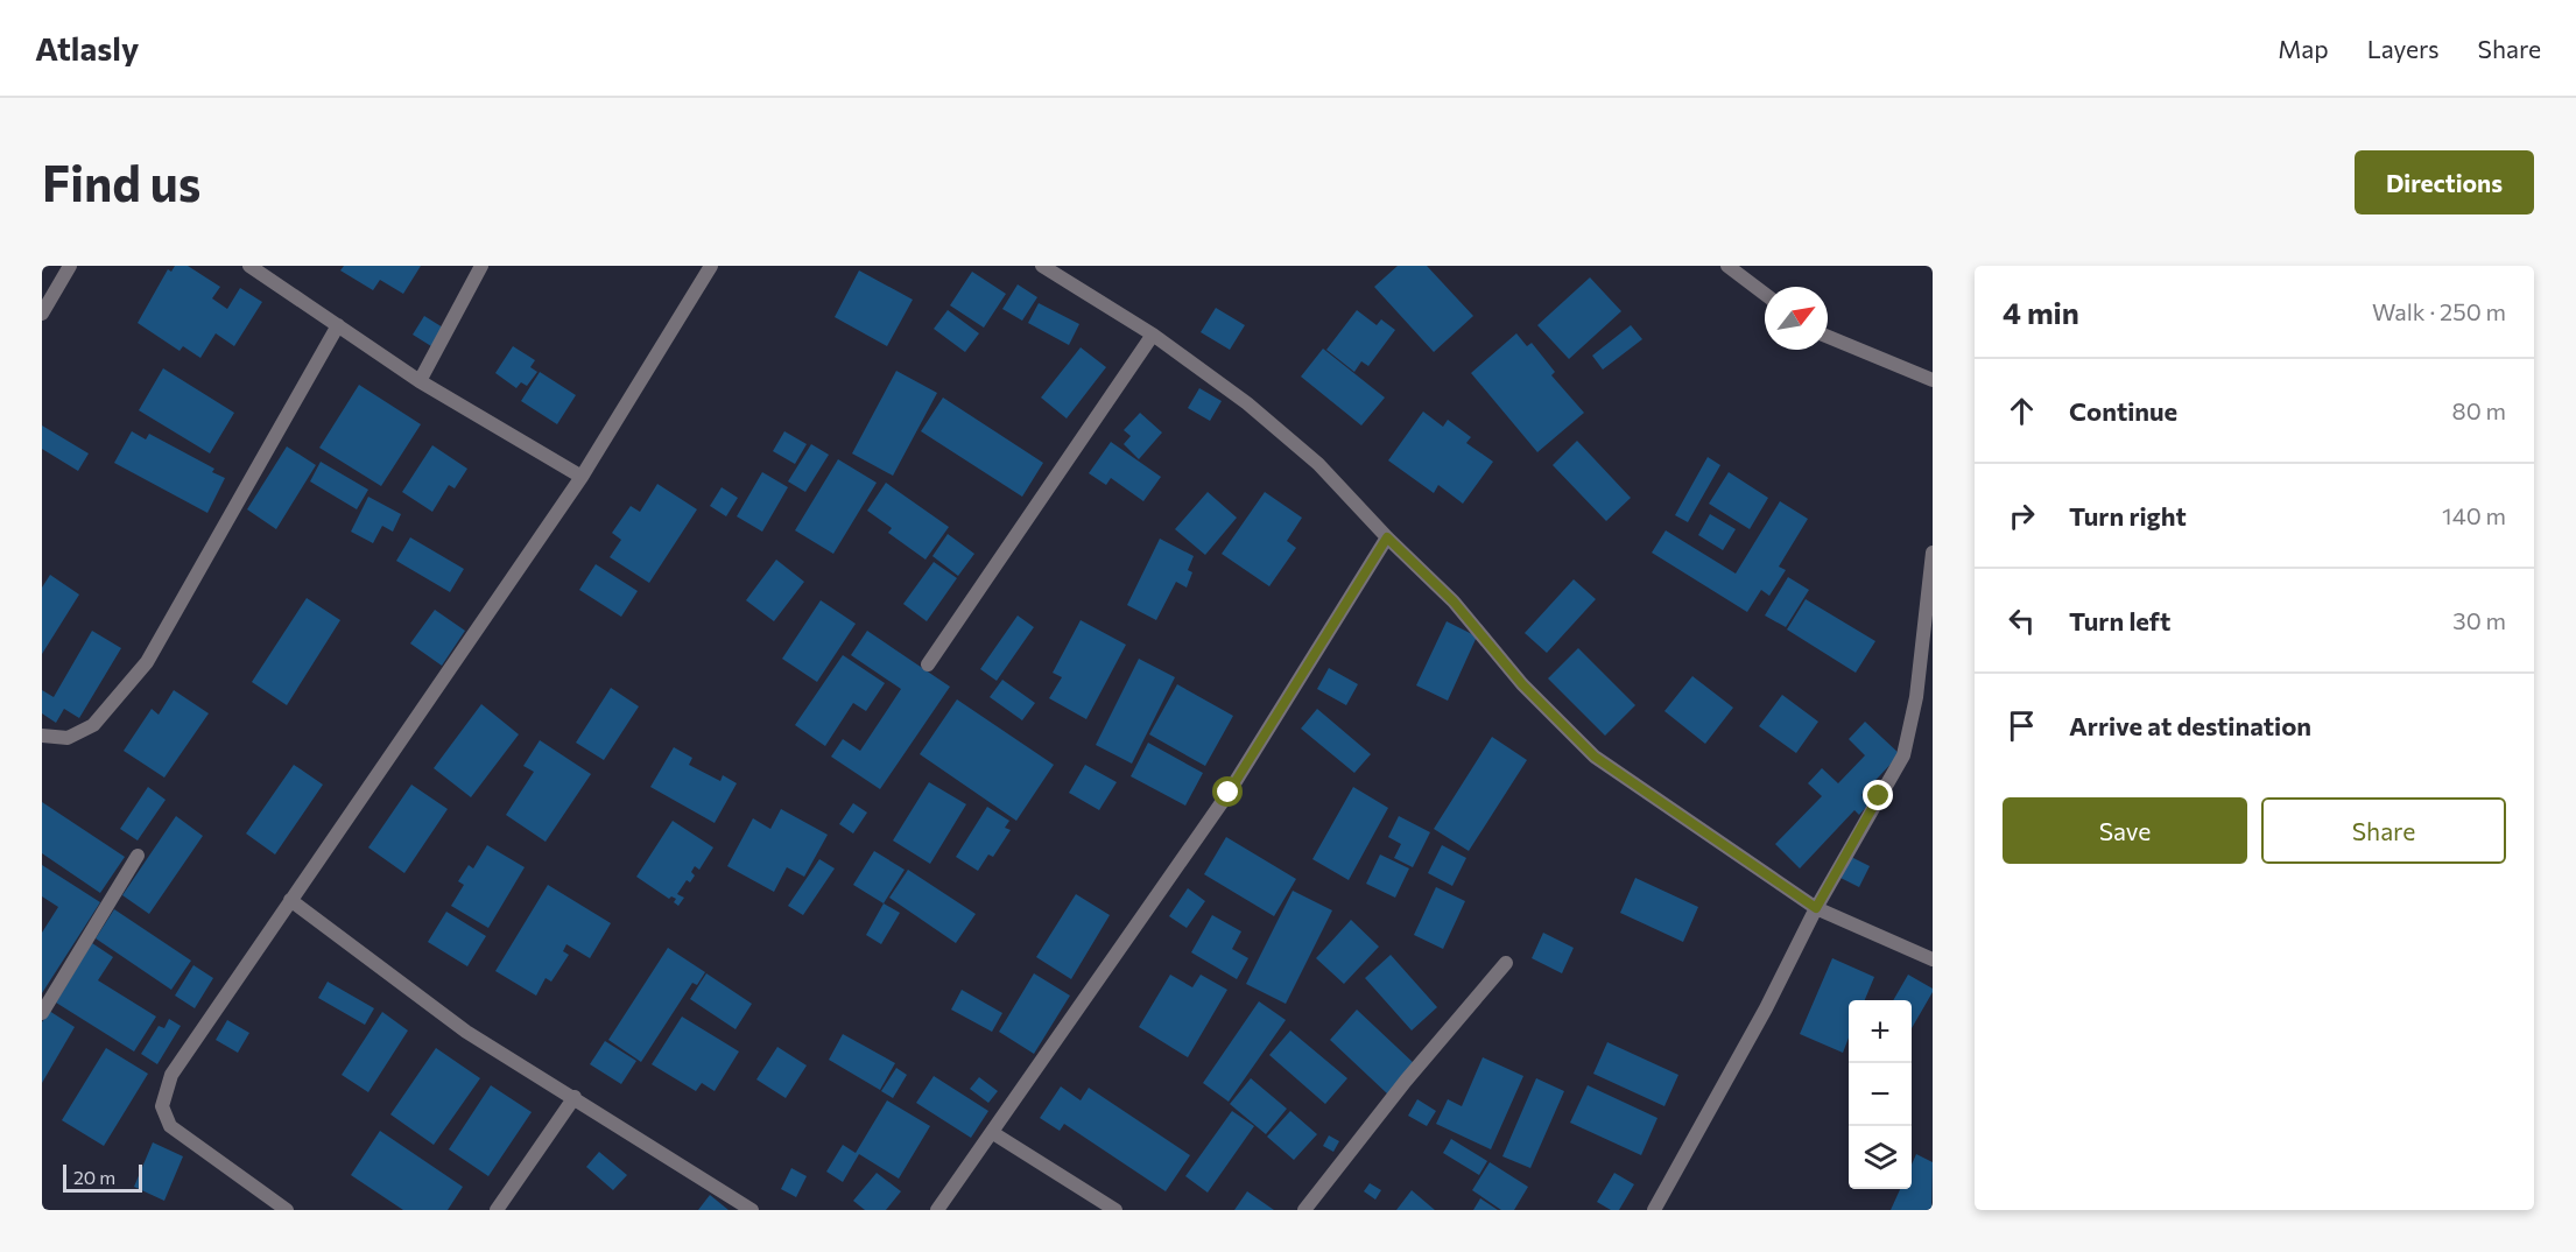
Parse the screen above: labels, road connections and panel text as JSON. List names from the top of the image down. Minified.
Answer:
{"scale_bar":"20 m","north":"top right","page":{"header":"Atlasly","nav":["Map","Layers","Share"],"buttons":["Directions",["Save","Share"]],"title":"Find us","heading":["4 min","Walk · 250 m"],"list":[["Continue","80 m"],["Turn right","140 m"],["Turn left","30 m"],"Arrive at destination"],"map_buttons":["+","−"],"scale":"20 m"}}
